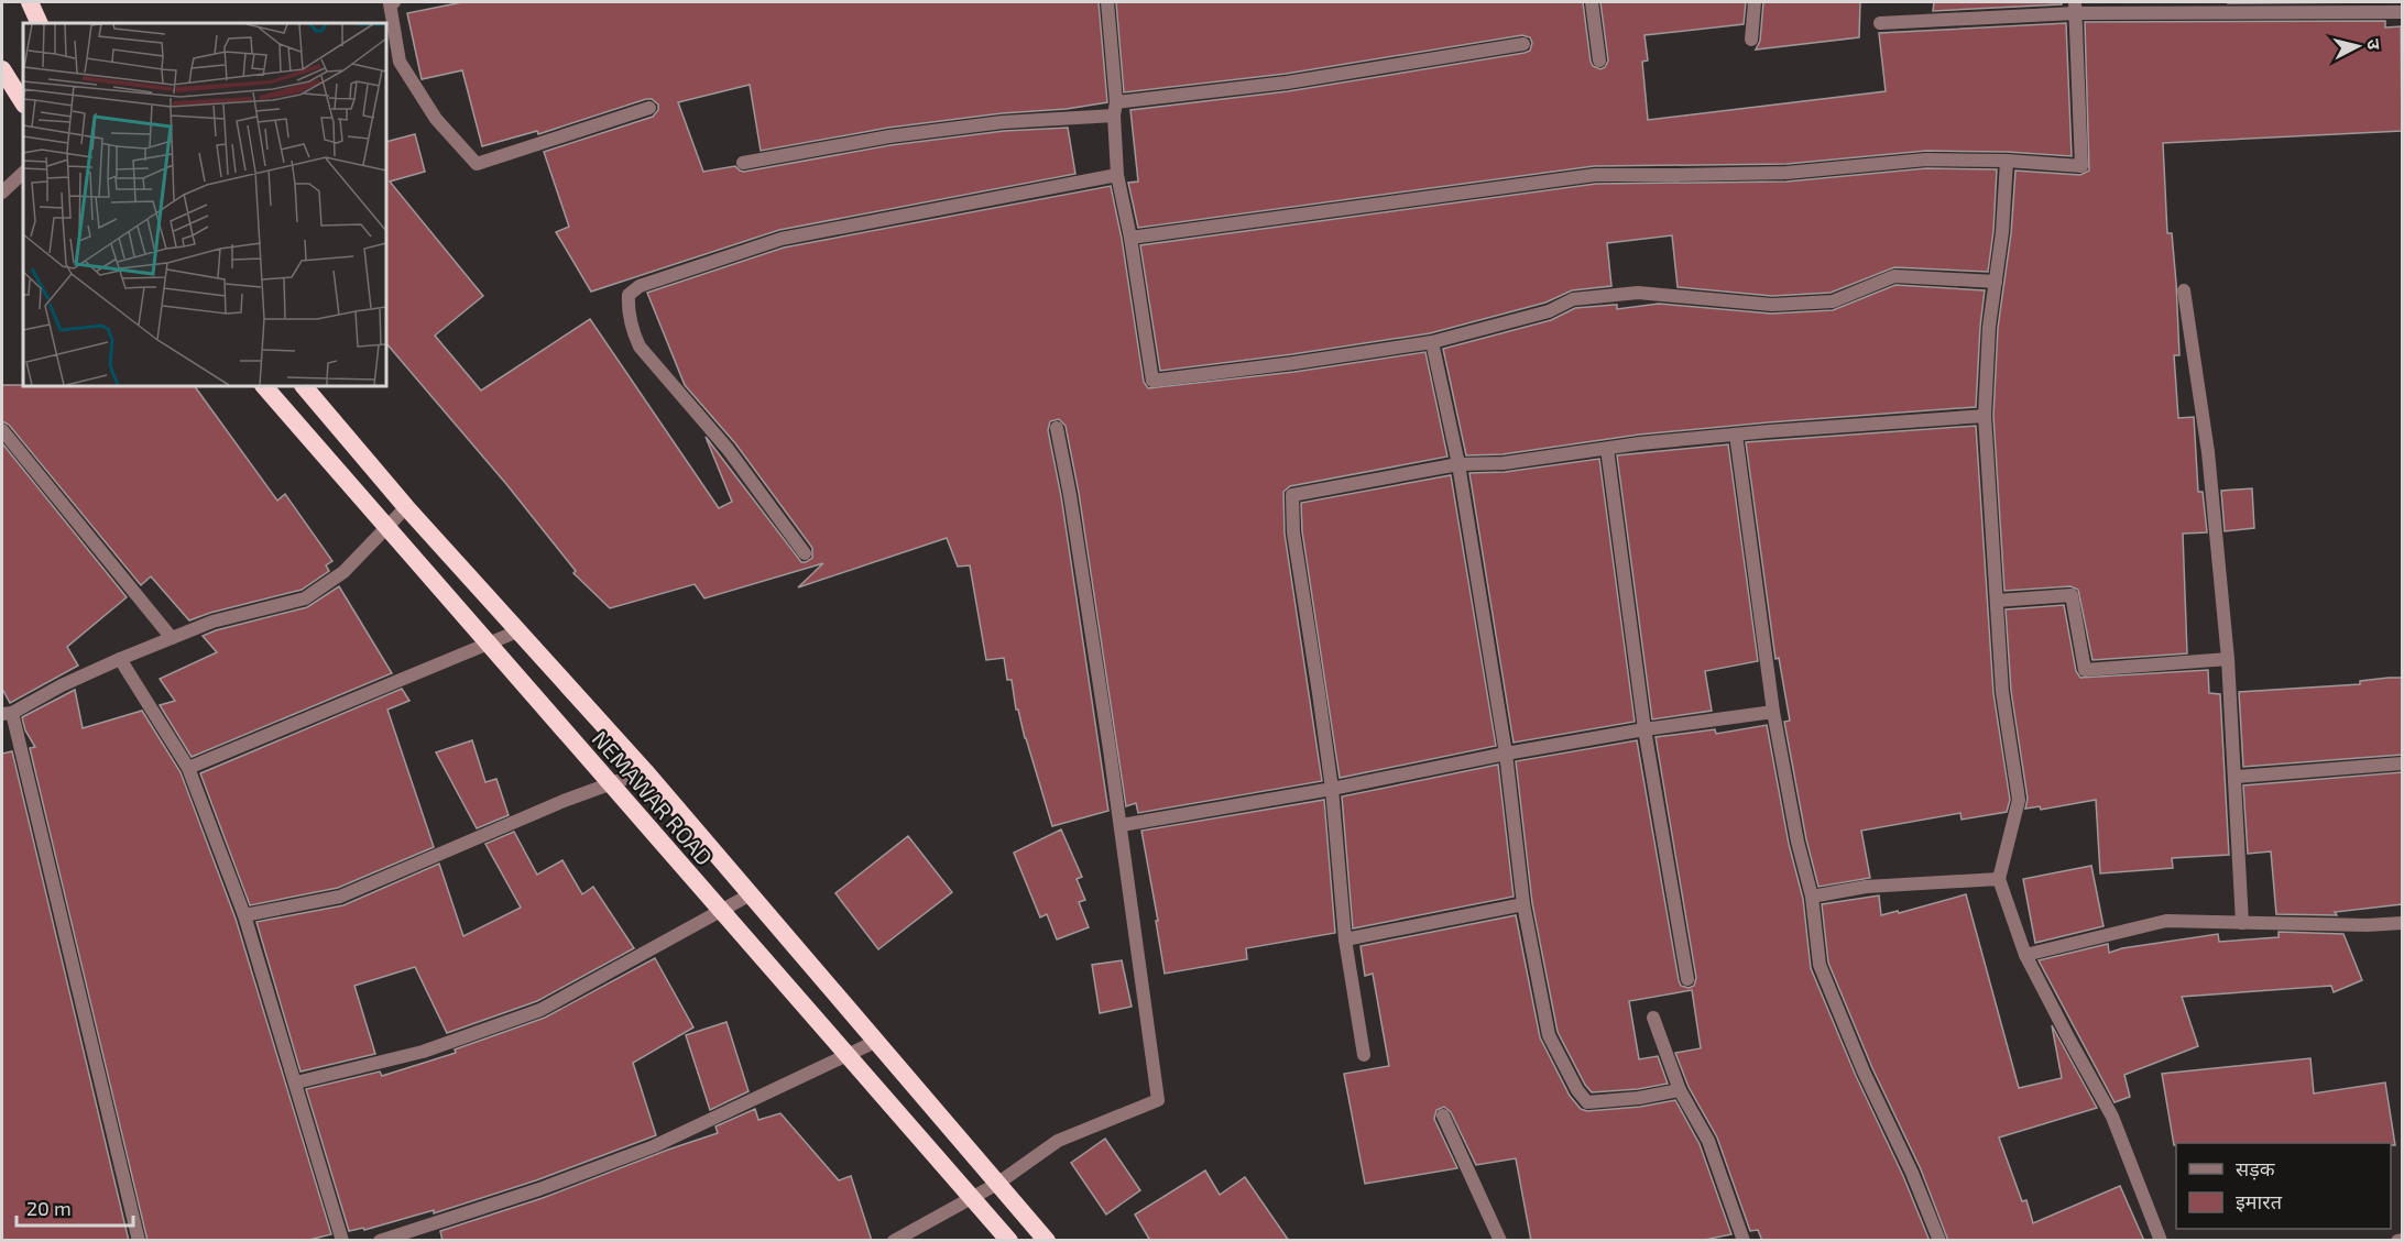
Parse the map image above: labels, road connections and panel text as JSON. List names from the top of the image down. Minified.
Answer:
{"streets":{"highway":["NEMAWAR ROAD"]},"legend":["सड़क","इमारत"],"scale_bar":"20 m","north":"right"}
